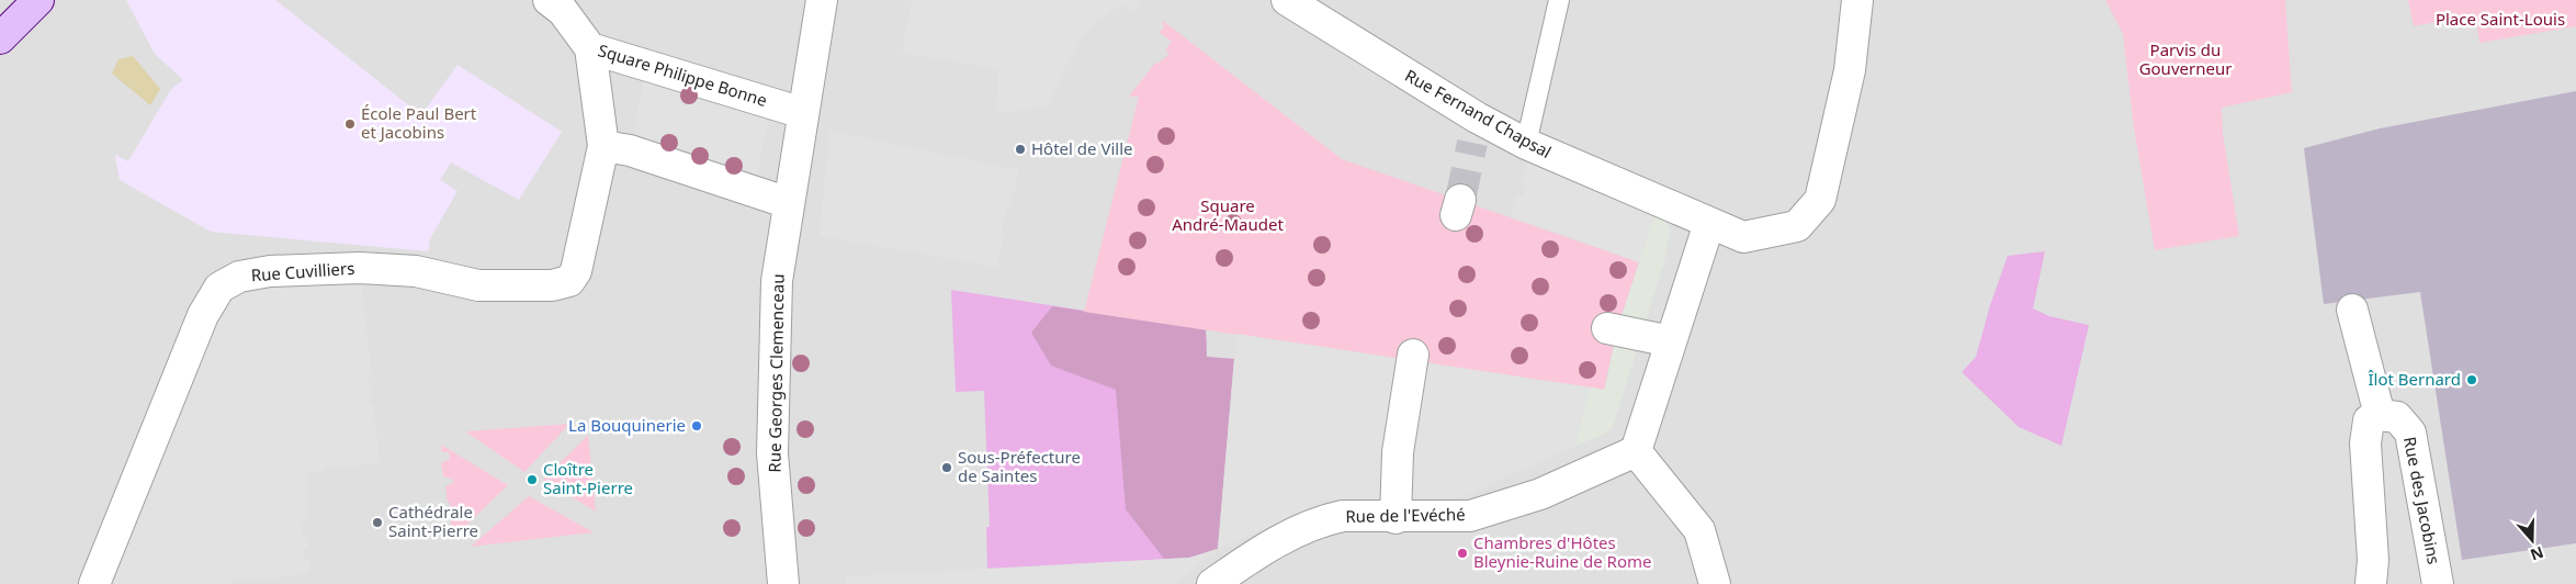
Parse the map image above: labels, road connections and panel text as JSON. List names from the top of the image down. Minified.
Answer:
{"streets":{"street":["Square Philippe Bonne","Rue Fernand Chapsal","Rue Cuvilliers","Rue Georges Clemenceau","Rue des Jacobins","Rue de l'Evéché"]},"crossings":[["Square Philippe Bonne","Rue Cuvilliers"],["Square Philippe Bonne","Rue Georges Clemenceau"]],"parks":["Place Saint-Louis","Parvis du Gouverneur","Square André-Maudet"],"places":["École Paul Bert et Jacobins","Hôtel de Ville","Îlot Bernard","La Bouquinerie","Sous-Préfecture de Saintes","Cloître Saint-Pierre","Cathédrale Saint-Pierre","Chambres d'Hôtes Bleynie-Ruine de Rome"],"north":"bottom"}
